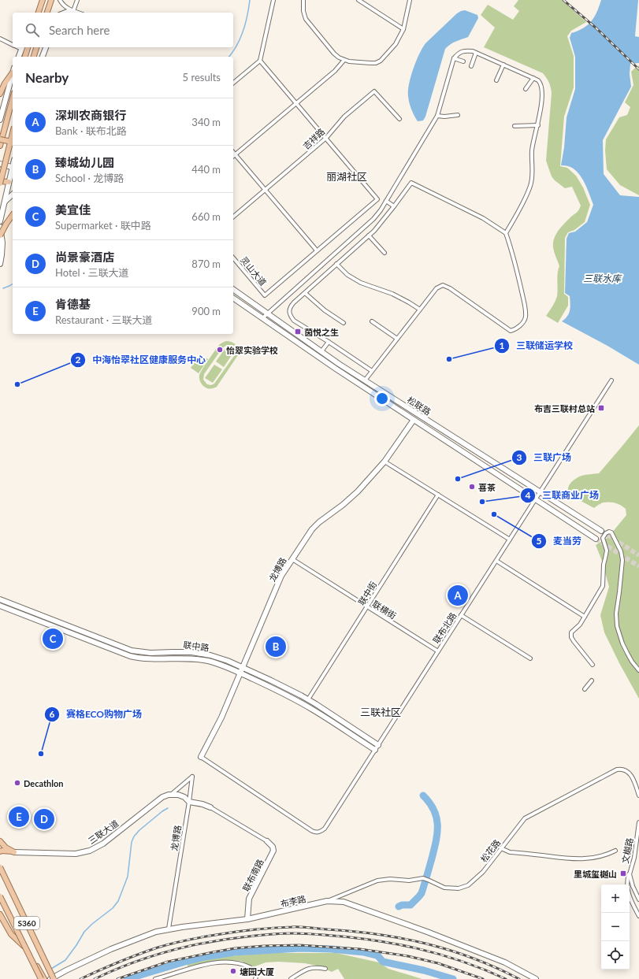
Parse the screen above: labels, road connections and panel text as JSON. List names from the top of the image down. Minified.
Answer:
{"streets":{"main road":["S360"],"street":["吉祥路","灵山大道","松联路","龙博路","联中街","联横街","联布北路","联中路","三联大道","松花路","文樾路","联布南路","布李路"]},"crossings":[["松联路","龙博路"],["松联路","联布北路"],["龙博路","联横街"],["龙博路","联布北路"],["龙博路","联中路"],["龙博路","三联大道"],["龙博路","布李路"],["联中街","联横街"],["联中街","联中路"],["联横街","联布北路"],["联布北路","联中路"],["松花路","布李路"],["联布南路","布李路"]],"districts":["丽湖社区","三联社区"],"water":["三联水库"],"places":{"transit":["茵悦之生","布吉三联村总站","里城玺樾山"],"other":["怡翠实验学校","三联储运学校","中海怡翠社区健康服务中心","三联广场","喜茶","三联商业广场","麦当劳","赛格ECO购物广场","Decathlon","塘园大厦"]},"page":{"search":"Search here","heading":["Nearby","5 results"],"list":[{"mark":"A","name":"深圳农商银行","note":"Bank · 联布北路","value":"340 m"},{"mark":"B","name":"臻城幼儿园","note":"School · 龙博路","value":"440 m"},{"mark":"C","name":"美宜佳","note":"Supermarket · 联中路","value":"660 m"},{"mark":"D","name":"尚景豪酒店","note":"Hotel · 三联大道","value":"870 m"},{"mark":"E","name":"肯德基","note":"Restaurant · 三联大道","value":"900 m"}],"pins":["A","C","B","E","D"],"map_buttons":["+","−"]}}
